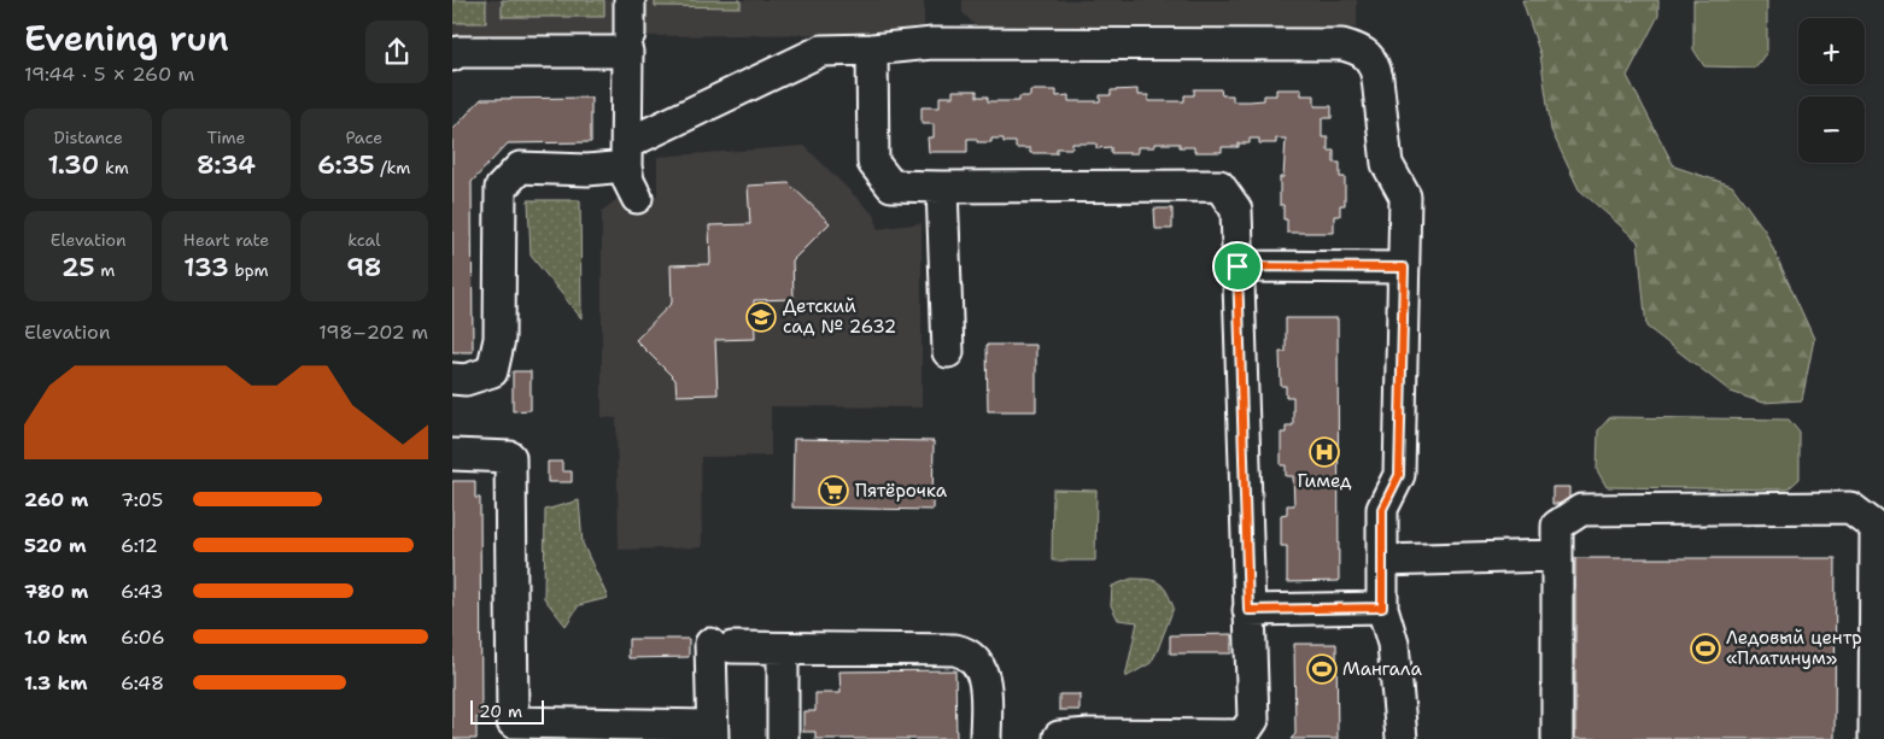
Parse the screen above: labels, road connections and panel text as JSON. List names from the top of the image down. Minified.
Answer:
{"places":{"school or university":["Детский сад № 2632"],"hospital":["Гимед"],"supermarket":["Пятёрочка"],"sports":["Ледовый центр «Платинум»","Мангала"]},"scale_bar":"20 m","page":{"heading":["Evening run","19:44 · 5 × 260 m"],"map_buttons":["+","−"],"stats":[["Distance","1.30 km"],["Time","8:34"],["Pace","6:35 /km"],["Elevation","25 m"],["Heart rate","133 bpm"],["kcal","98"]],"chart":["Elevation","198–202 m"],"list":[{"name":"260 m","note":"7:05"},{"name":"520 m","note":"6:12"},{"name":"780 m","note":"6:43"},{"name":"1.0 km","note":"6:06"},{"name":"1.3 km","note":"6:48"}],"scale":"20 m"}}
